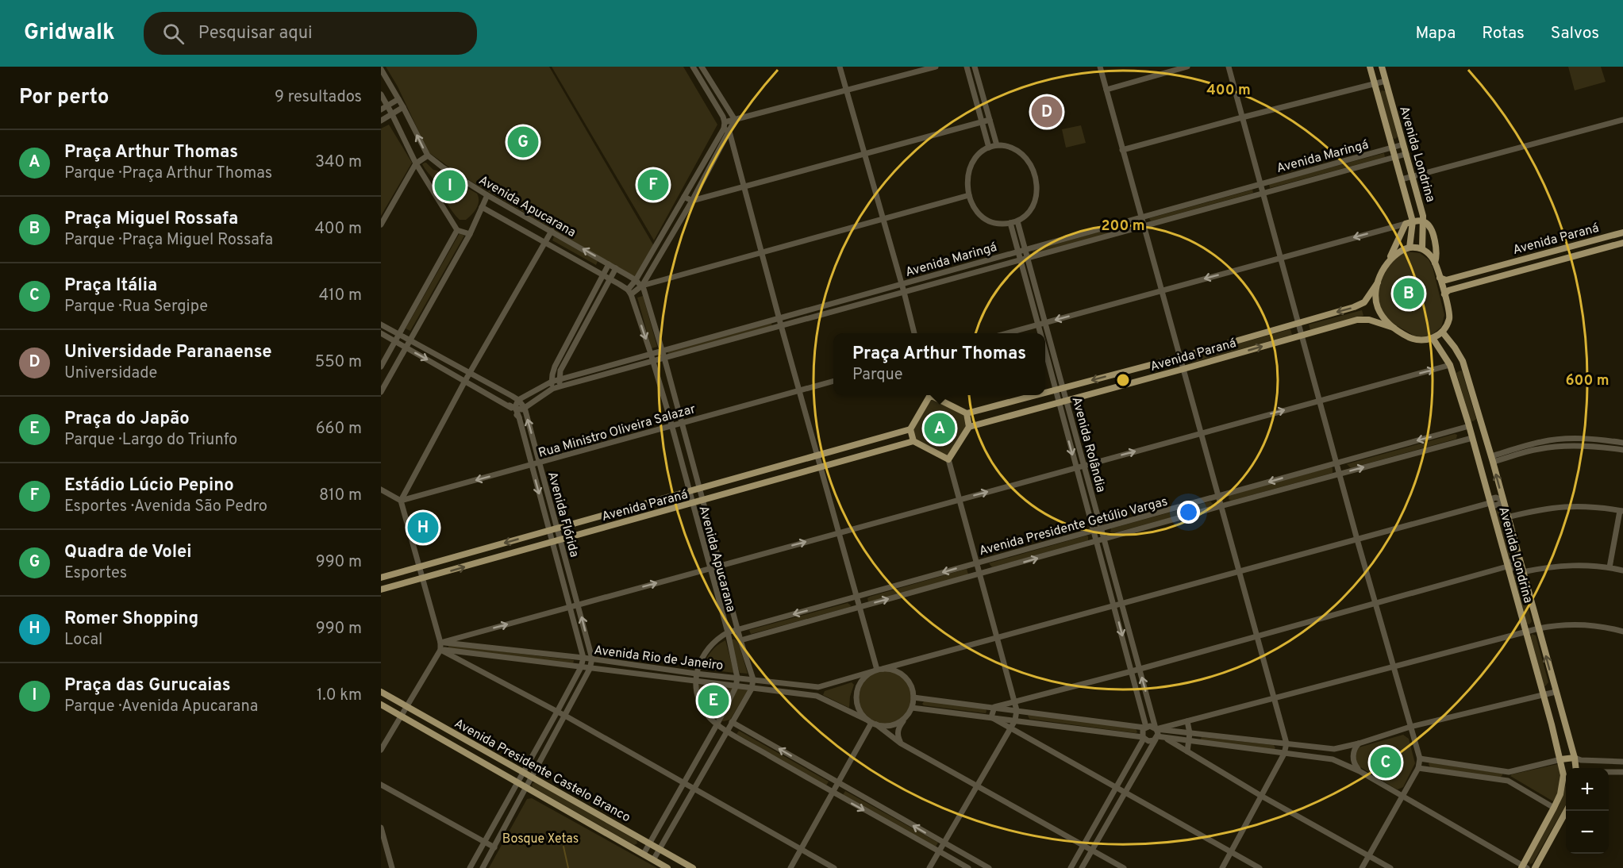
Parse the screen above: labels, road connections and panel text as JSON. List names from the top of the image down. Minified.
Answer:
{"streets":{"main road":["Avenida Londrina","Avenida Paraná","Avenida Presidente Castelo Branco"],"street":["Avenida Maringá","Avenida Apucarana","Rua Ministro Oliveira Salazar","Avenida Rolândia","Avenida Flórida","Avenida Presidente Getúlio Vargas","Avenida Rio de Janeiro"]},"crossings":[["Avenida Londrina","Avenida Maringá"],["Avenida Londrina","Avenida Paraná"],["Avenida Londrina","Avenida Presidente Getúlio Vargas"],["Avenida Londrina","Avenida Rio de Janeiro"],["Avenida Maringá","Avenida Apucarana"],["Avenida Maringá","Avenida Rolândia"],["Avenida Maringá","Avenida Flórida"],["Avenida Apucarana","Avenida Paraná"],["Avenida Apucarana","Rua Ministro Oliveira Salazar"],["Avenida Apucarana","Avenida Presidente Getúlio Vargas"],["Avenida Apucarana","Avenida Rio de Janeiro"],["Avenida Apucarana","Avenida Presidente Castelo Branco"],["Avenida Paraná","Avenida Rolândia"],["Avenida Paraná","Avenida Flórida"],["Rua Ministro Oliveira Salazar","Avenida Flórida"],["Avenida Rolândia","Avenida Presidente Getúlio Vargas"],["Avenida Rolândia","Avenida Rio de Janeiro"],["Avenida Flórida","Avenida Rio de Janeiro"],["Avenida Flórida","Avenida Presidente Castelo Branco"]],"parks":["Bosque Xetas"],"page":{"header":"Gridwalk","search":"Pesquisar aqui","nav":["Mapa","Rotas","Salvos"],"heading":["Por perto","9 resultados"],"pins":["D","G","F","I","B","A","H","E","C"],"list":[{"mark":"A","name":"Praça Arthur Thomas","note":"Parque · Praça Arthur Thomas","value":"340 m"},{"mark":"B","name":"Praça Miguel Rossafa","note":"Parque · Praça Miguel Rossafa","value":"400 m"},{"mark":"C","name":"Praça Itália","note":"Parque · Rua Sergipe","value":"410 m"},{"mark":"D","name":"Universidade Paranaense","note":"Universidade","value":"550 m"},{"mark":"E","name":"Praça do Japão","note":"Parque · Largo do Triunfo","value":"660 m"},{"mark":"F","name":"Estádio Lúcio Pepino","note":"Esportes · Avenida São Pedro","value":"810 m"},{"mark":"G","name":"Quadra de Volei","note":"Esportes","value":"990 m"},{"mark":"H","name":"Romer Shopping","note":"Local","value":"990 m"},{"mark":"I","name":"Praça das Gurucaias","note":"Parque · Avenida Apucarana","value":"1.0 km"}],"popup":["Praça Arthur Thomas","Parque"],"map_buttons":["+","−"]},"rings":["400 m","200 m","600 m"]}
